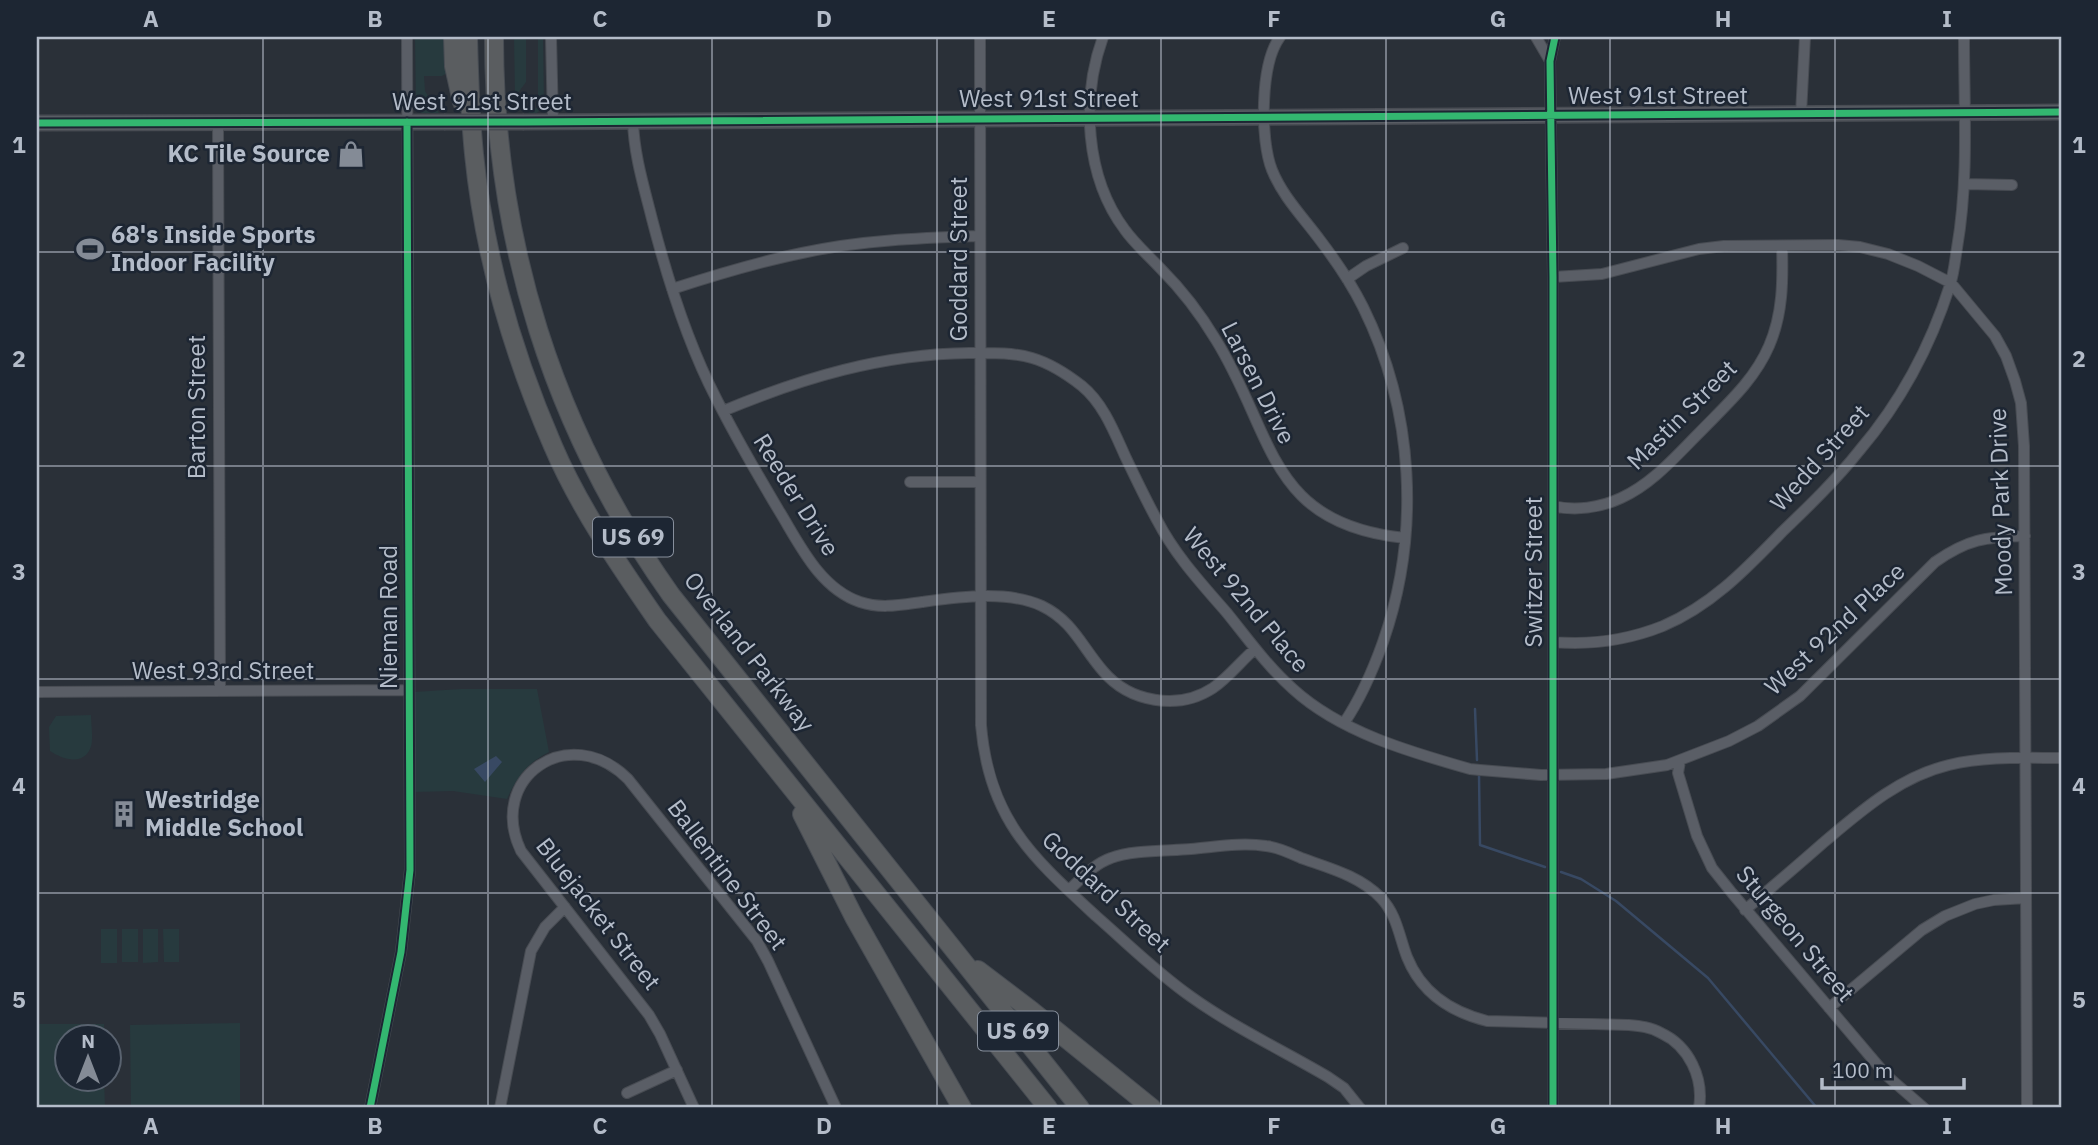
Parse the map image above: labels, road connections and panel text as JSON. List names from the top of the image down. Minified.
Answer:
{"streets":{"highway":["US 69","Overland Parkway"],"street":["West 91st Street","Goddard Street","Larsen Drive","Barton Street","Mastin Street","Wedd Street","Reeder Drive","Moody Park Drive","Switzer Street","West 92nd Place","Nieman Road","West 93rd Street","Ballentine Street","Bluejacket Street","Sturgeon Street"]},"crossings":[["West 91st Street","Goddard Street"],["West 91st Street","Larsen Drive"],["West 91st Street","Barton Street"],["West 91st Street","Wedd Street"],["West 91st Street","Reeder Drive"],["West 91st Street","Switzer Street"],["West 91st Street","Nieman Road"],["Goddard Street","Reeder Drive"],["Goddard Street","West 92nd Place"],["Barton Street","West 93rd Street"],["Mastin Street","Moody Park Drive"],["Mastin Street","Switzer Street"],["Wedd Street","Moody Park Drive"],["Wedd Street","Switzer Street"],["Reeder Drive","West 92nd Place"],["Moody Park Drive","Switzer Street"],["Moody Park Drive","West 92nd Place"],["Switzer Street","West 92nd Place"],["West 92nd Place","Sturgeon Street"],["Nieman Road","West 93rd Street"],["Ballentine Street","Bluejacket Street"]],"places":{"shop":["KC Tile Source"],"sports":["68's Inside Sports Indoor Facility"],"building":["Westridge Middle School"]},"scale_bar":"100 m","north":"top","grid":{"columns":["A","B","C","D","E","F","G","H","I"],"rows":["1","2","3","4","5"]}}
